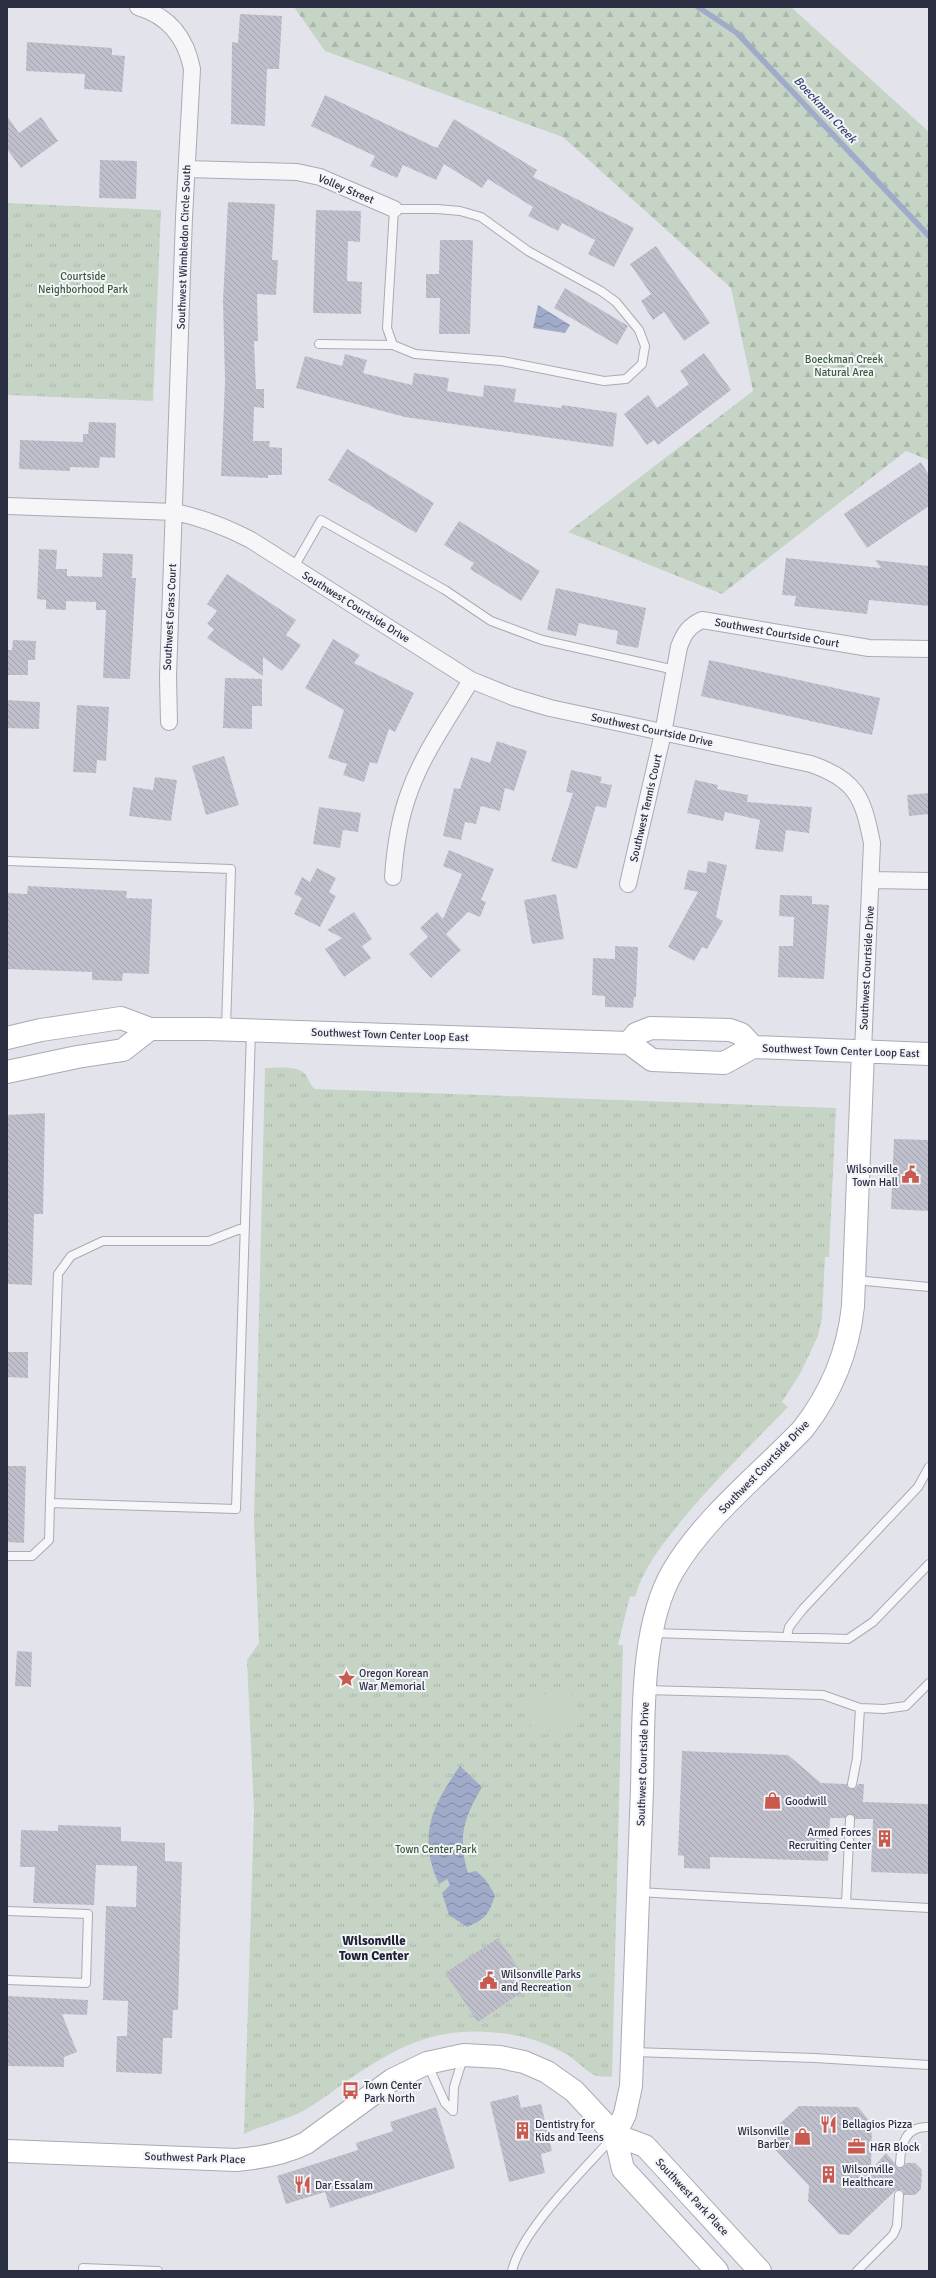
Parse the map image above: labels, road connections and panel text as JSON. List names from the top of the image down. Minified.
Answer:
{"streets":{"street":["Volley Street","Southwest Wimbledon Circle South","Southwest Courtside Drive","Southwest Grass Court","Southwest Courtside Court","Southwest Tennis Court","Southwest Town Center Loop East","Southwest Park Place"]},"crossings":[["Volley Street","Southwest Wimbledon Circle South"],["Southwest Wimbledon Circle South","Southwest Courtside Drive"],["Southwest Wimbledon Circle South","Southwest Grass Court"],["Southwest Courtside Drive","Southwest Grass Court"],["Southwest Courtside Drive","Southwest Courtside Court"],["Southwest Courtside Drive","Southwest Tennis Court"],["Southwest Courtside Drive","Southwest Town Center Loop East"],["Southwest Courtside Drive","Southwest Park Place"],["Southwest Courtside Court","Southwest Tennis Court"]],"districts":["Wilsonville Town Center"],"water":["Boeckman Creek"],"parks":["Courtside Neighborhood Park","Boeckman Creek Natural Area","Town Center Park"],"places":{"public building":["Wilsonville Town Hall","Wilsonville Parks and Recreation"],"place":["Oregon Korean War Memorial"],"shop":["Goodwill","Wilsonville Barber"],"building":["Armed Forces Recruiting Center","Dentistry for Kids and Teens","Wilsonville Healthcare"],"bus stop":["Town Center Park North"],"restaurant":["Bellagios Pizza","Dar Essalam"],"office":["H&R Block"]}}
